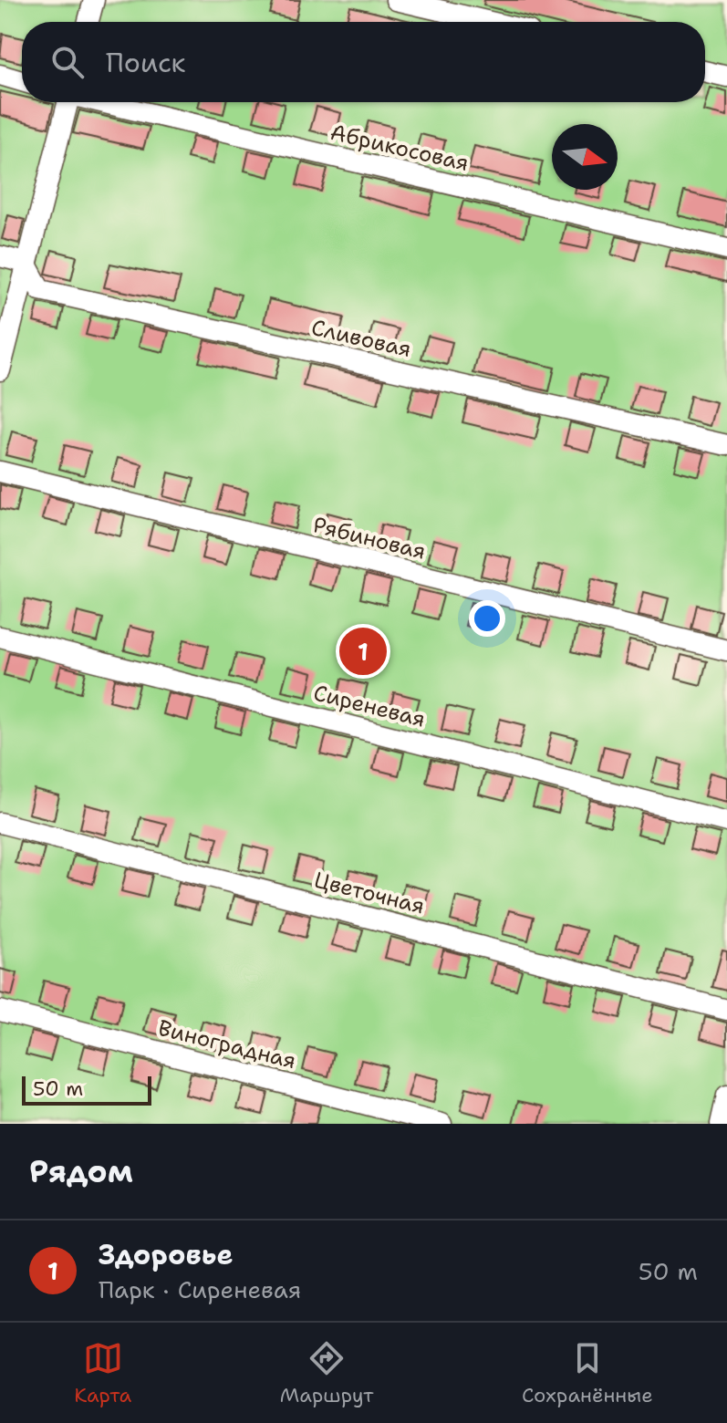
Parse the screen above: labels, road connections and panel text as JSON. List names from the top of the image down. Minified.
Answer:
{"streets":{"street":["Абрикосовая","Сливовая","Рябиновая","Сиреневая","Цветочная","Виноградная"]},"scale_bar":"50 m","north":"right","page":{"search":"Поиск","pins":"1","scale":"50 m","heading":"Рядом","list":[{"mark":"1","name":"Здоровье","note":"Парк · Сиреневая","value":"50 m"}],"nav":["Карта","Маршрут","Сохранённые"]}}
